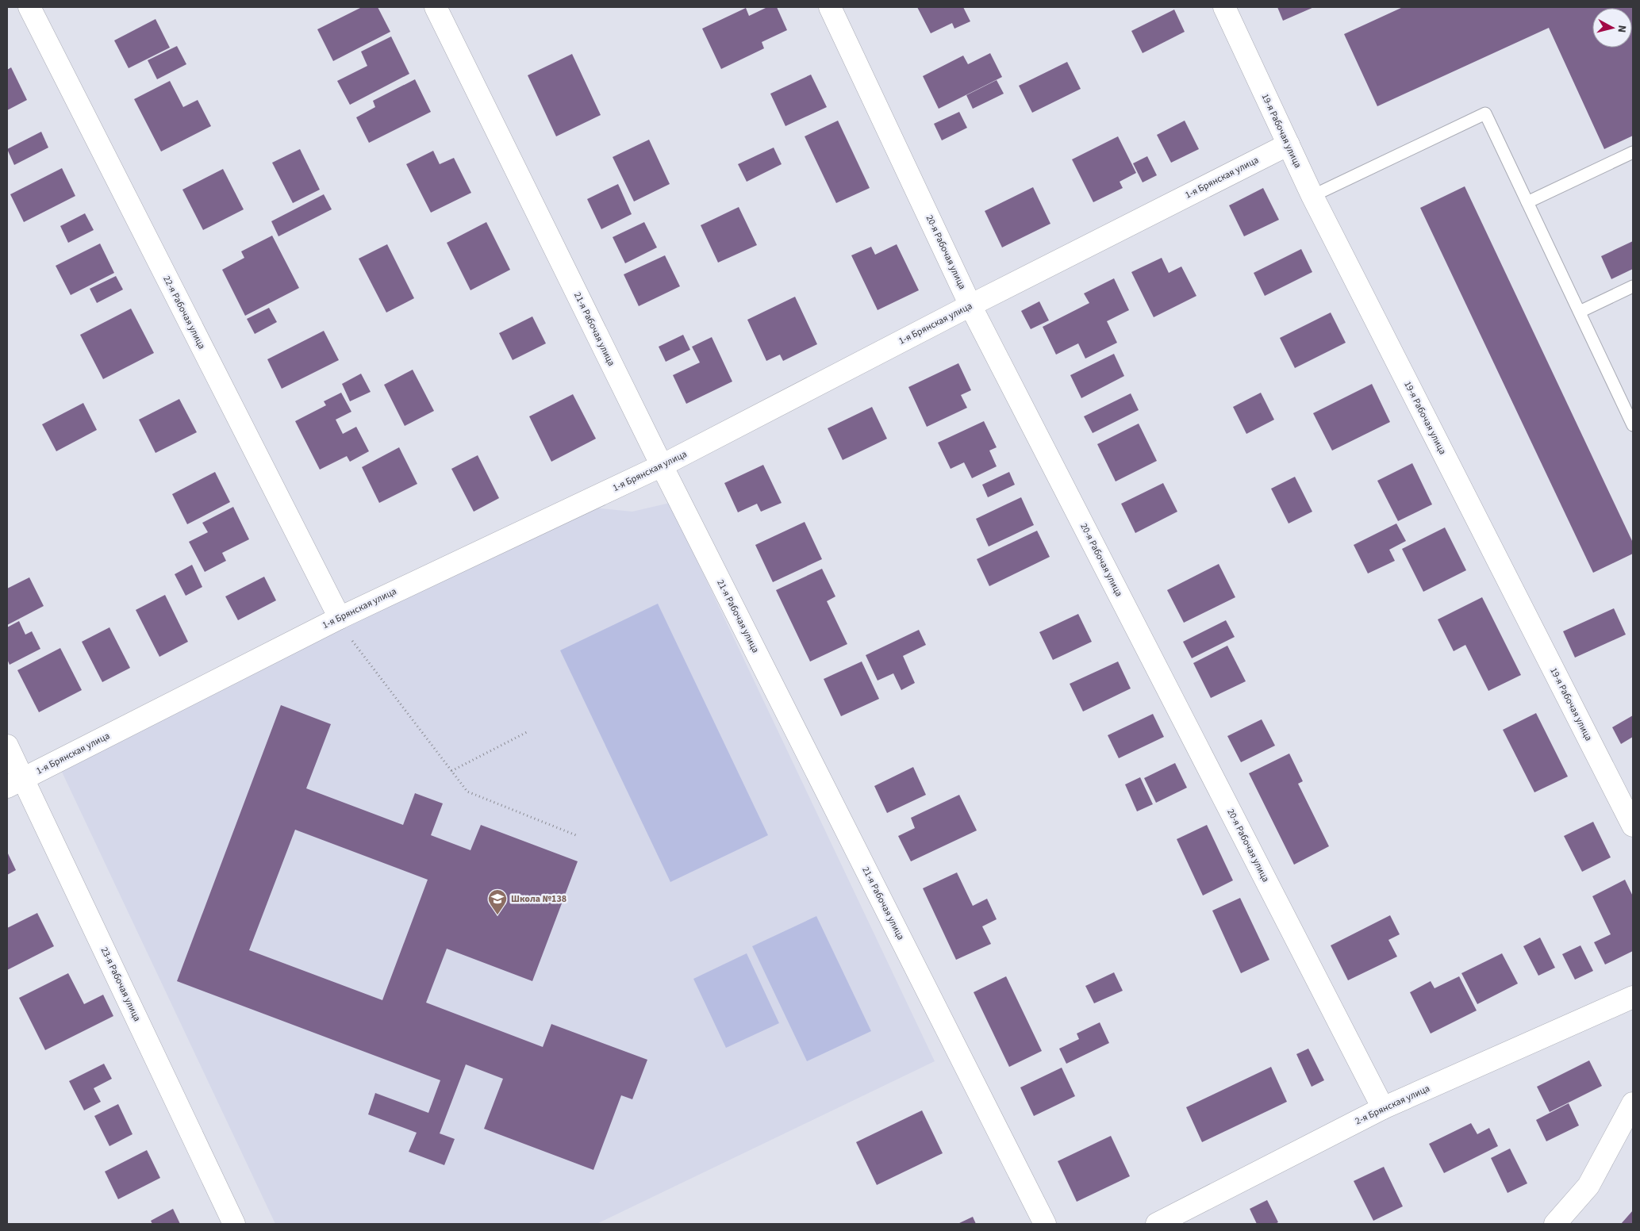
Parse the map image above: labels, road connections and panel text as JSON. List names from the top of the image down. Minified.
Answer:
{"streets":{"street":["19-я Рабочая улица","1-я Брянская улица","20-я Рабочая улица","22-я Рабочая улица","21-я Рабочая улица","23-я Рабочая улица","2-я Брянская улица"]},"crossings":[["19-я Рабочая улица","1-я Брянская улица"],["1-я Брянская улица","20-я Рабочая улица"],["1-я Брянская улица","22-я Рабочая улица"],["1-я Брянская улица","21-я Рабочая улица"],["1-я Брянская улица","23-я Рабочая улица"],["20-я Рабочая улица","2-я Брянская улица"]],"places":{"school or university":["Школа №138"]},"north":"right"}
